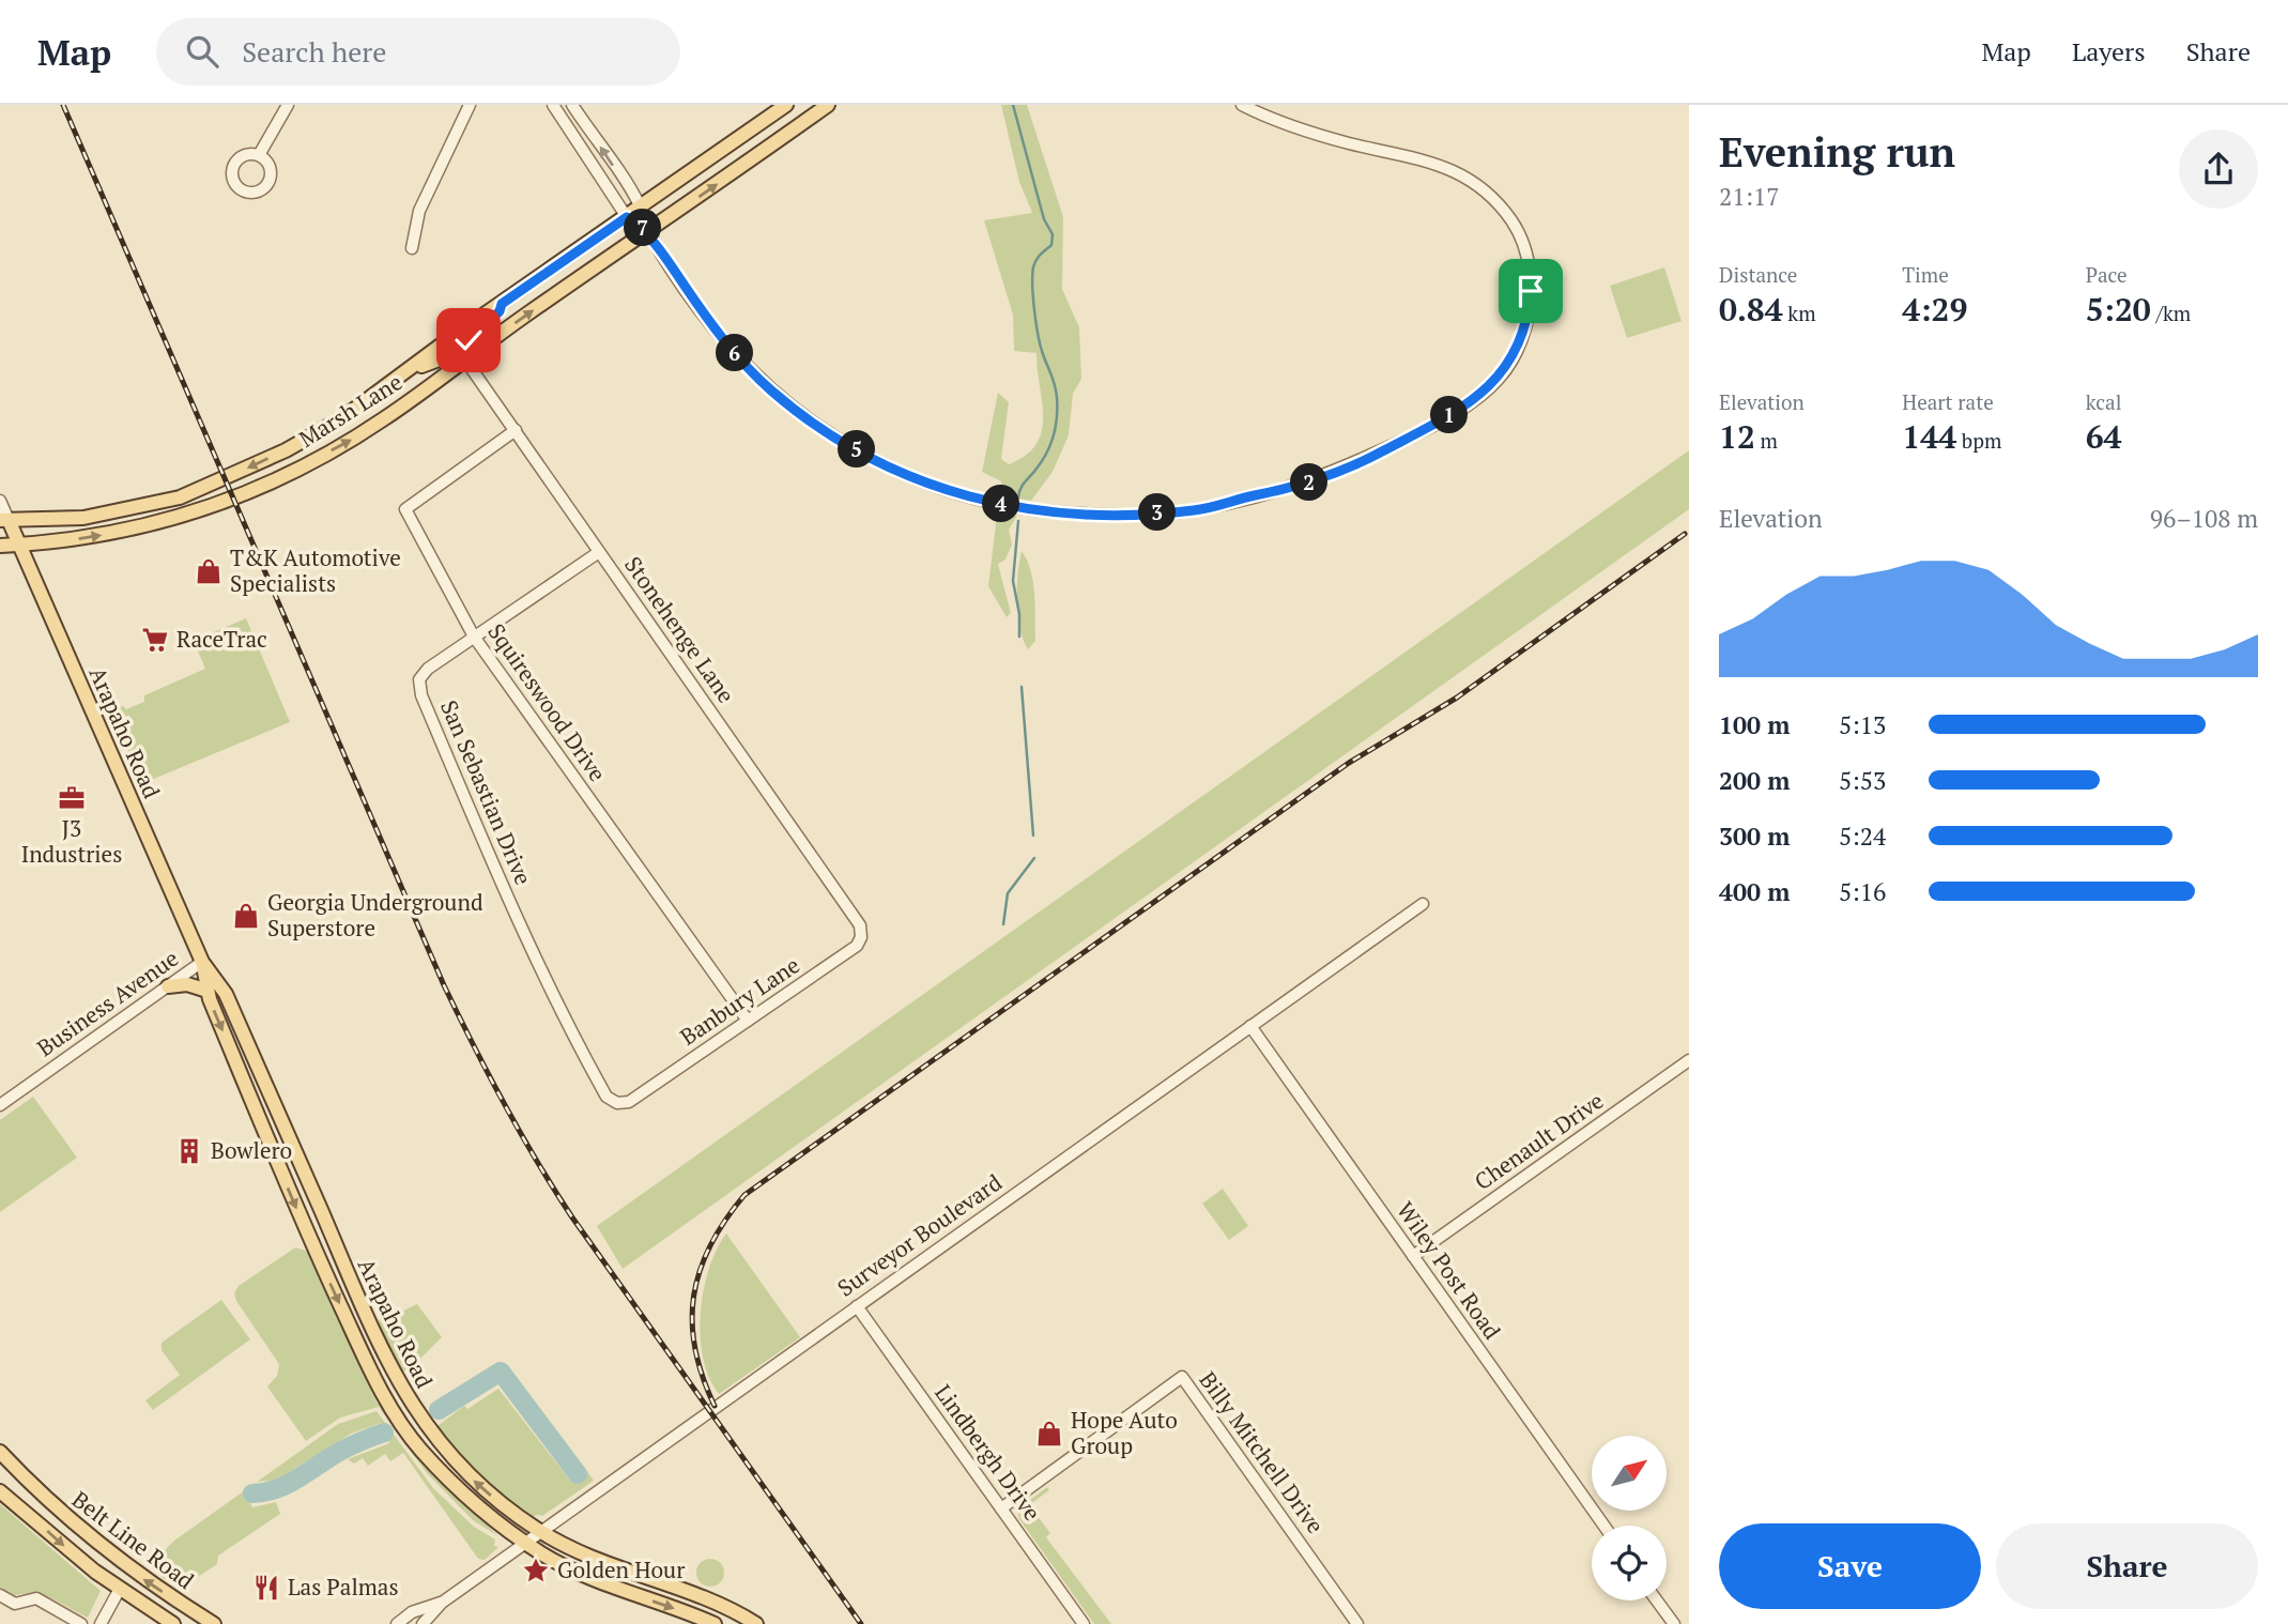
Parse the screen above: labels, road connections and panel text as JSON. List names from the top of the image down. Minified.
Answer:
{"streets":{"main road":["Marsh Lane","Arapaho Road","Belt Line Road"],"street":["Stonehenge Lane","Squireswood Drive","San Sebastian Drive","Banbury Lane","Business Avenue","Chenault Drive","Surveyor Boulevard","Wiley Post Road","Lindbergh Drive","Billy Mitchell Drive"]},"crossings":[["Marsh Lane","Stonehenge Lane"],["Marsh Lane","Arapaho Road"],["Stonehenge Lane","Squireswood Drive"],["Stonehenge Lane","San Sebastian Drive"],["Stonehenge Lane","Banbury Lane"],["Squireswood Drive","San Sebastian Drive"],["Squireswood Drive","Banbury Lane"],["Arapaho Road","Business Avenue"],["Arapaho Road","Surveyor Boulevard"],["San Sebastian Drive","Banbury Lane"],["Chenault Drive","Wiley Post Road"],["Surveyor Boulevard","Wiley Post Road"],["Surveyor Boulevard","Lindbergh Drive"],["Lindbergh Drive","Billy Mitchell Drive"]],"places":{"shop":["T&K Automotive Specialists","Georgia Underground Superstore","Hope Auto Group"],"supermarket":["RaceTrac"],"office":["J3 Industries"],"building":["Bowlero"],"place":["Golden Hour"],"restaurant":["Las Palmas"]},"north":"top right","page":{"header":"Map","search":"Search here","nav":["Map","Layers","Share"],"heading":["Evening run","21:17"],"pins":["7","6","1","5","2","4","3"],"stats":[["Distance","0.84 km"],["Time","4:29"],["Pace","5:20 /km"],["Elevation","12 m"],["Heart rate","144 bpm"],["kcal","64"]],"chart":["Elevation","96–108 m"],"list":[{"name":"100 m","note":"5:13"},{"name":"200 m","note":"5:53"},{"name":"300 m","note":"5:24"},{"name":"400 m","note":"5:16"}],"buttons":["Save","Share"]}}
